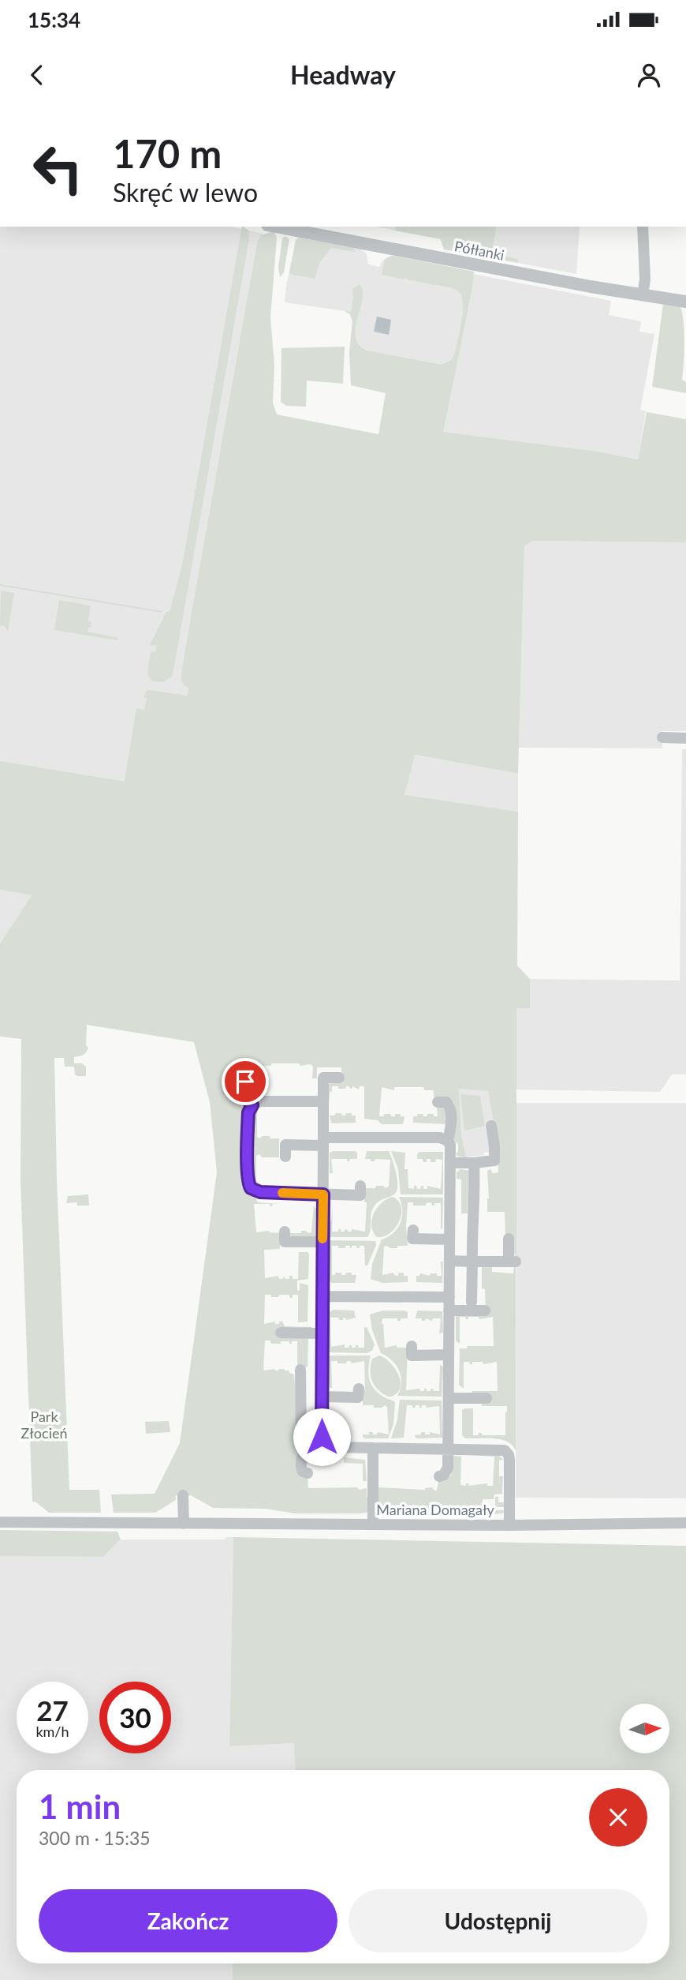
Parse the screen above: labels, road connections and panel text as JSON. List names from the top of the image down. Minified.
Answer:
{"streets":{"street":["Półłanki","Mariana Domagały"]},"parks":["Park Złocień"],"north":"right","page":{"status":"15:34","header":"Headway","turn":["170 m","Skręć w lewo"],"speed":"27 km/h","limit":"30","heading":["1 min","300 m · 15:35"],"buttons":["Zakończ","Udostępnij"]}}
